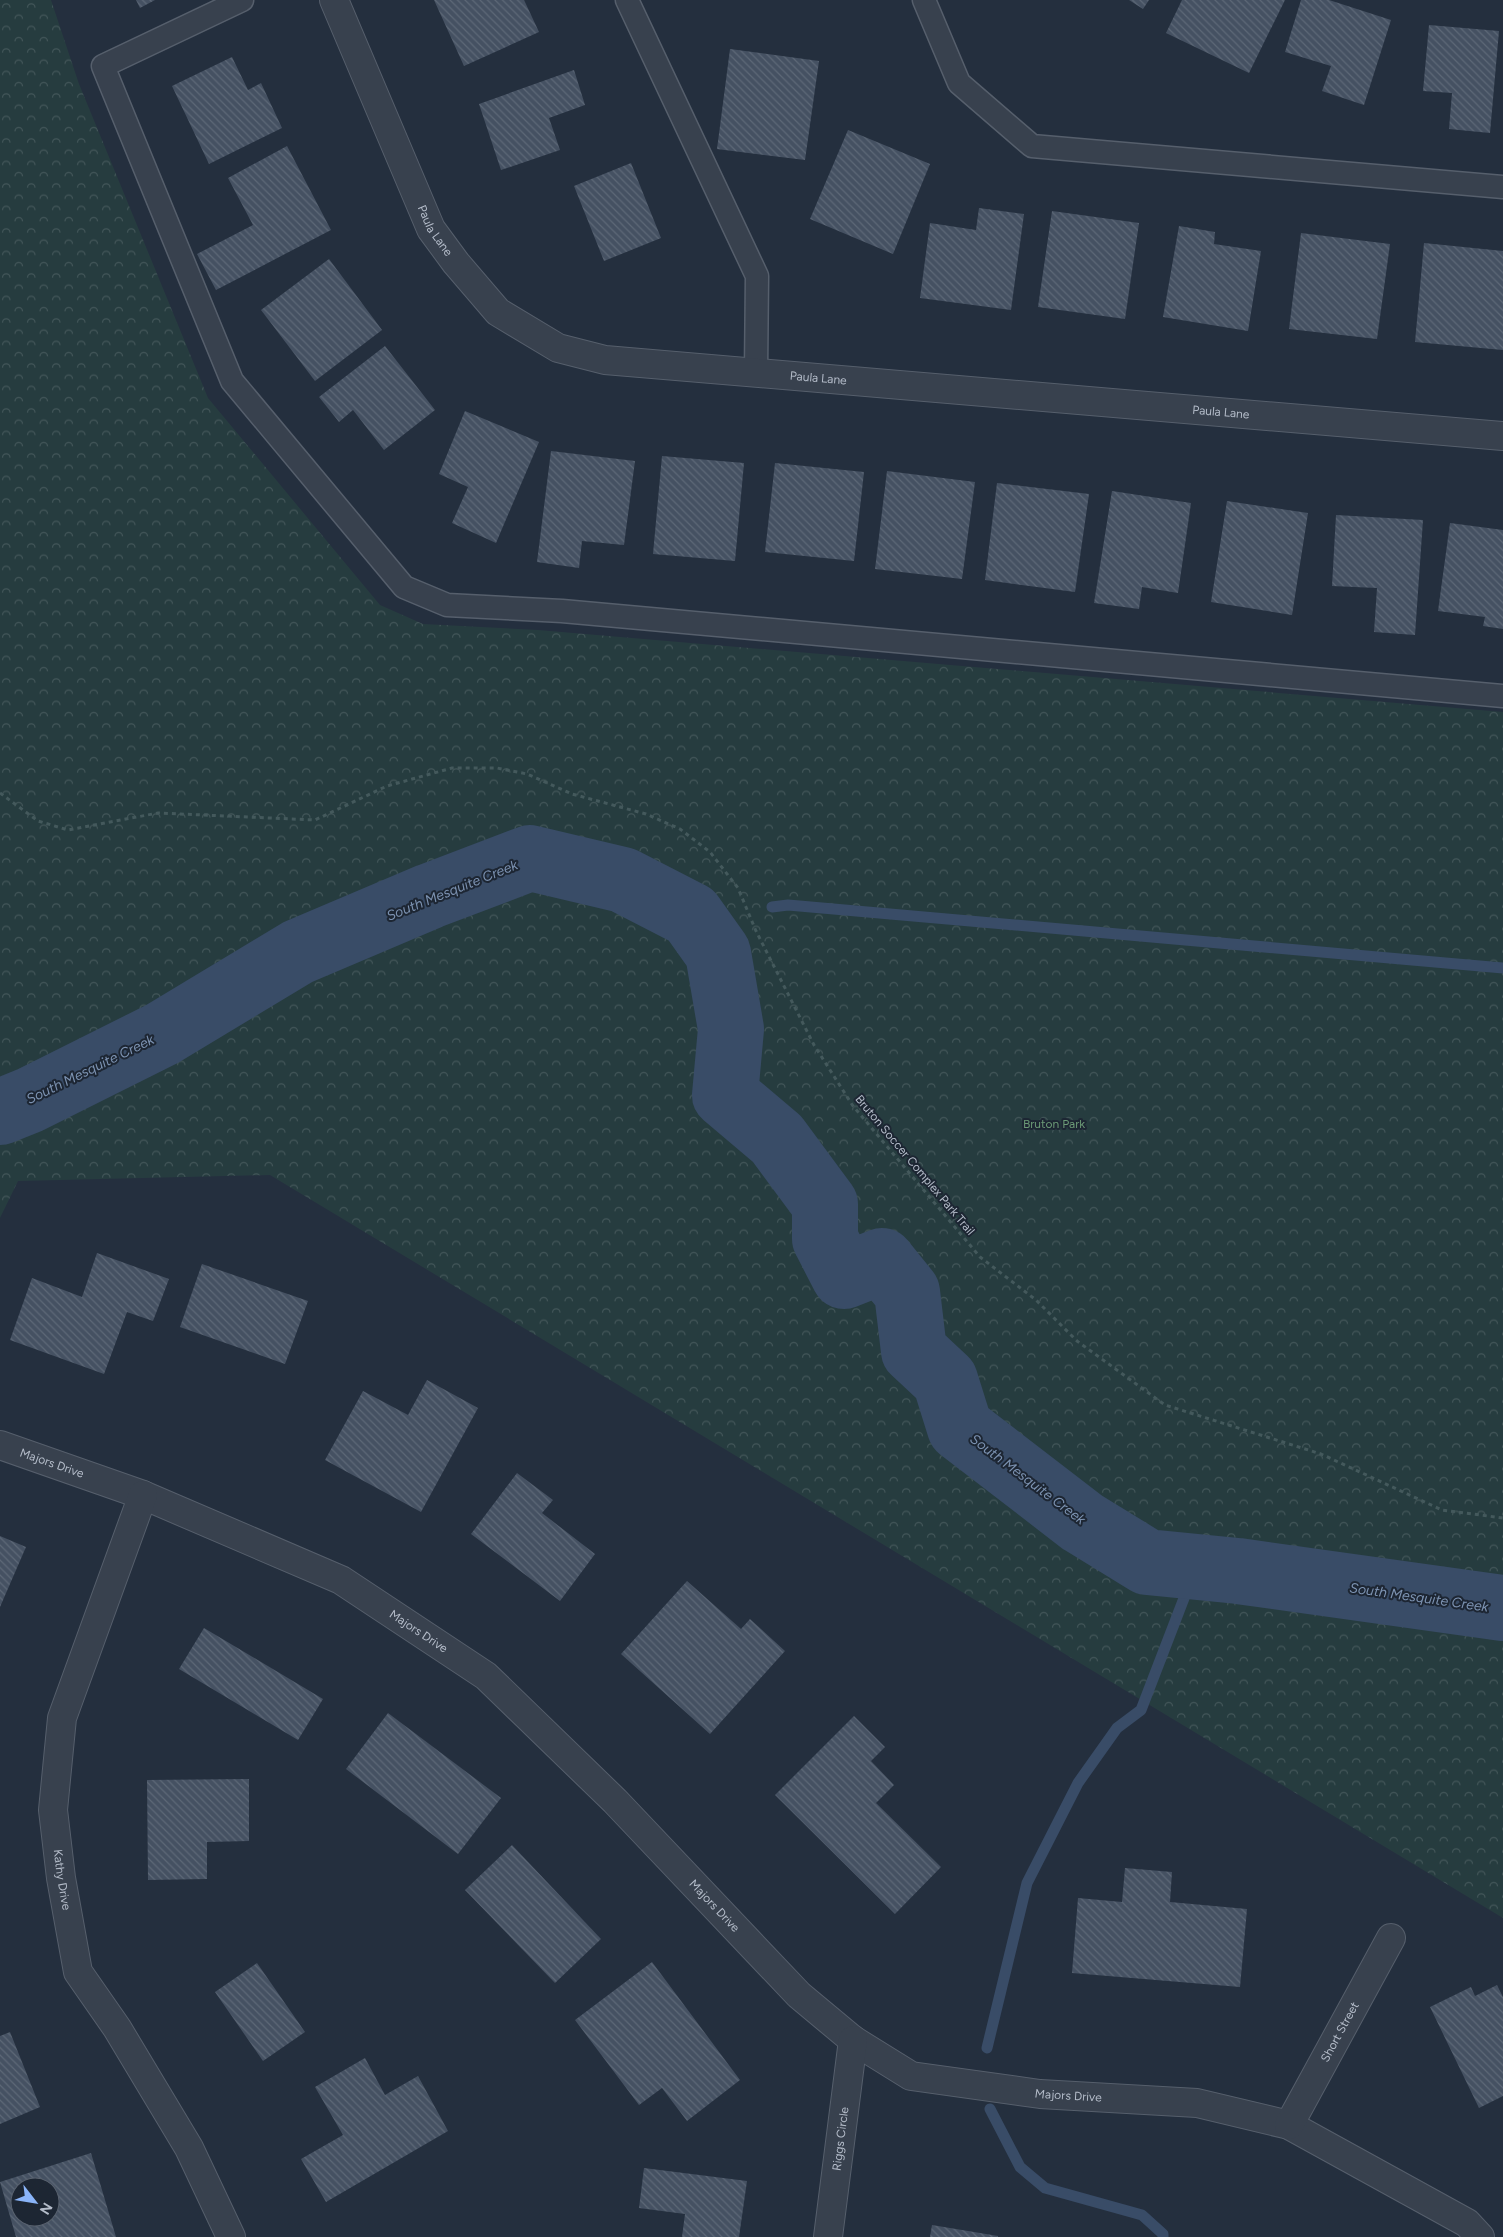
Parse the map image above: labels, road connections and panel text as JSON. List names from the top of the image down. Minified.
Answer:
{"streets":{"street":["Paula Lane","Majors Drive","Kathy Drive","Short Street","Riggs Circle"],"path":["Bruton Soccer Complex Park Trail"]},"crossings":[["Majors Drive","Kathy Drive"],["Majors Drive","Short Street"],["Majors Drive","Riggs Circle"]],"water":["South Mesquite Creek"],"parks":["Bruton Park"],"north":"bottom right"}
